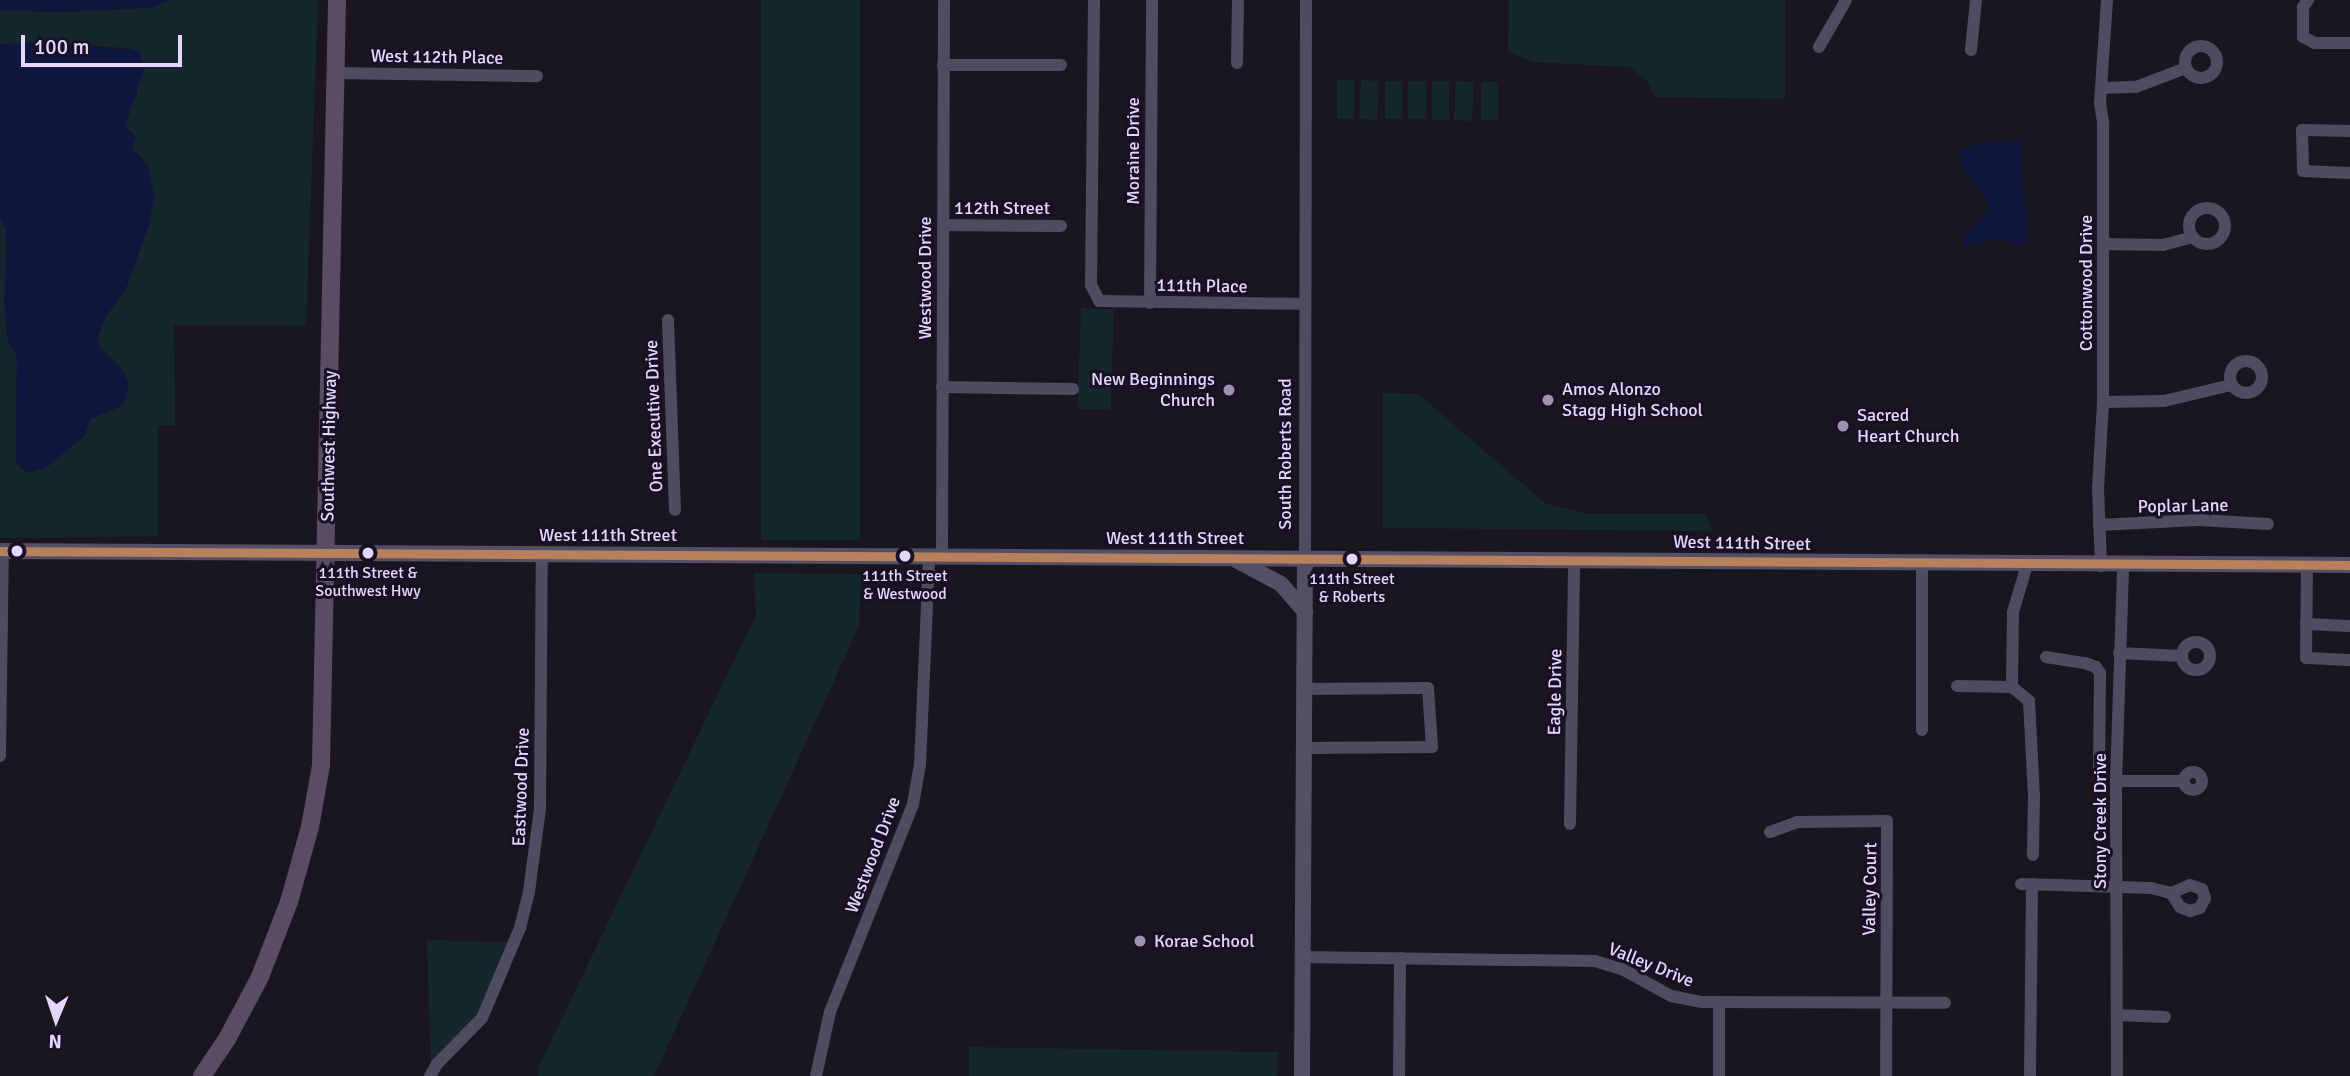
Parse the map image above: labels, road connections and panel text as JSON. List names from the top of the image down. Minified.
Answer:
{"streets":{"main road":["Southwest Highway","South Roberts Road","West 111th Street"],"street":["West 112th Place","Moraine Drive","112th Street","Westwood Drive","Cottonwood Drive","111th Place","One Executive Drive","Poplar Lane","Eagle Drive","Eastwood Drive","Stony Creek Drive","Valley Court","Valley Drive"]},"crossings":[["West 112th Place","Southwest Highway"],["Moraine Drive","111th Place"],["112th Street","Westwood Drive"],["Westwood Drive","West 111th Street"],["Cottonwood Drive","Poplar Lane"],["Cottonwood Drive","West 111th Street"],["111th Place","South Roberts Road"],["Southwest Highway","West 111th Street"],["South Roberts Road","West 111th Street"],["South Roberts Road","Valley Drive"],["West 111th Street","Eagle Drive"],["West 111th Street","Eastwood Drive"],["West 111th Street","Stony Creek Drive"],["Valley Court","Valley Drive"]],"places":["New Beginnings Church","Amos Alonzo Stagg High School","Sacred Heart Church","111th Street & Southwest Hwy","111th Street & Westwood","111th Street & Roberts","Korae School"],"scale_bar":"100 m","north":"bottom"}
